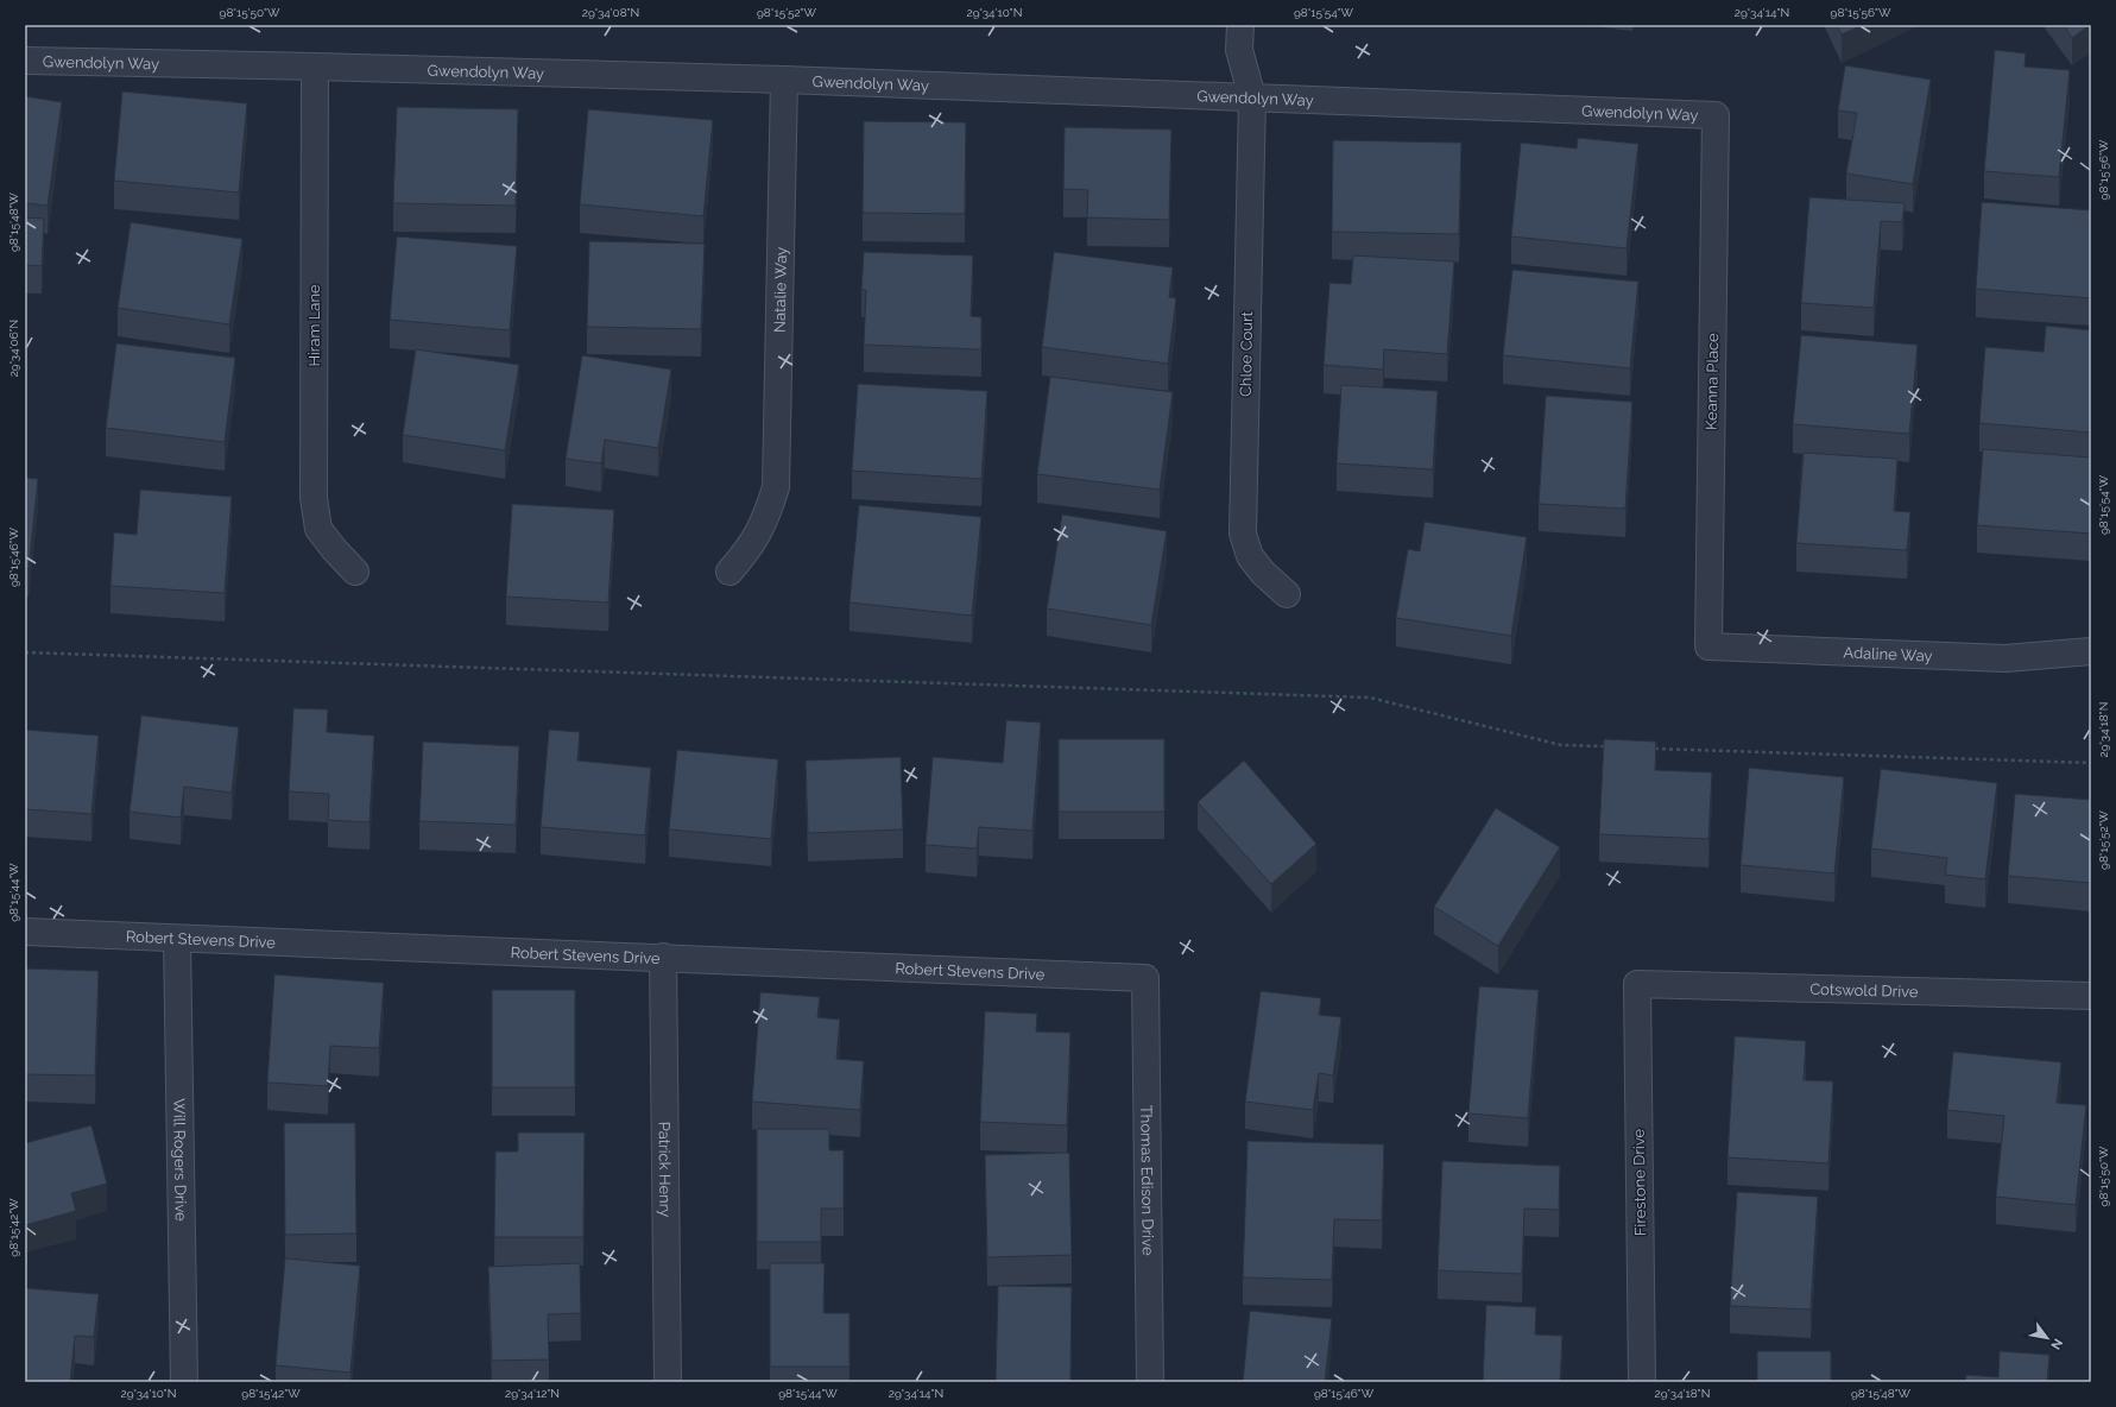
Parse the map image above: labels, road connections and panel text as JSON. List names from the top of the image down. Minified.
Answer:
{"streets":{"street":["Gwendolyn Way","Natalie Way","Hiram Lane","Chloe Court","Keanna Place","Adaline Way","Robert Stevens Drive","Cotswold Drive","Will Rogers Drive","Patrick Henry","Thomas Edison Drive","Firestone Drive"]},"crossings":[["Gwendolyn Way","Natalie Way"],["Gwendolyn Way","Hiram Lane"],["Gwendolyn Way","Chloe Court"],["Gwendolyn Way","Keanna Place"],["Keanna Place","Adaline Way"],["Robert Stevens Drive","Will Rogers Drive"],["Robert Stevens Drive","Patrick Henry"],["Robert Stevens Drive","Thomas Edison Drive"],["Cotswold Drive","Firestone Drive"]],"north":"bottom right","coordinates":["98°15'50\"W","29°34'08\"N","98°15'52\"W","29°34'10\"N","98°15'54\"W","29°34'14\"N","98°15'56\"W","98°15'48\"W","29°34'06\"N","98°15'46\"W","29°34'18\"N","98°15'44\"W","98°15'42\"W","29°34'12\"N"]}
